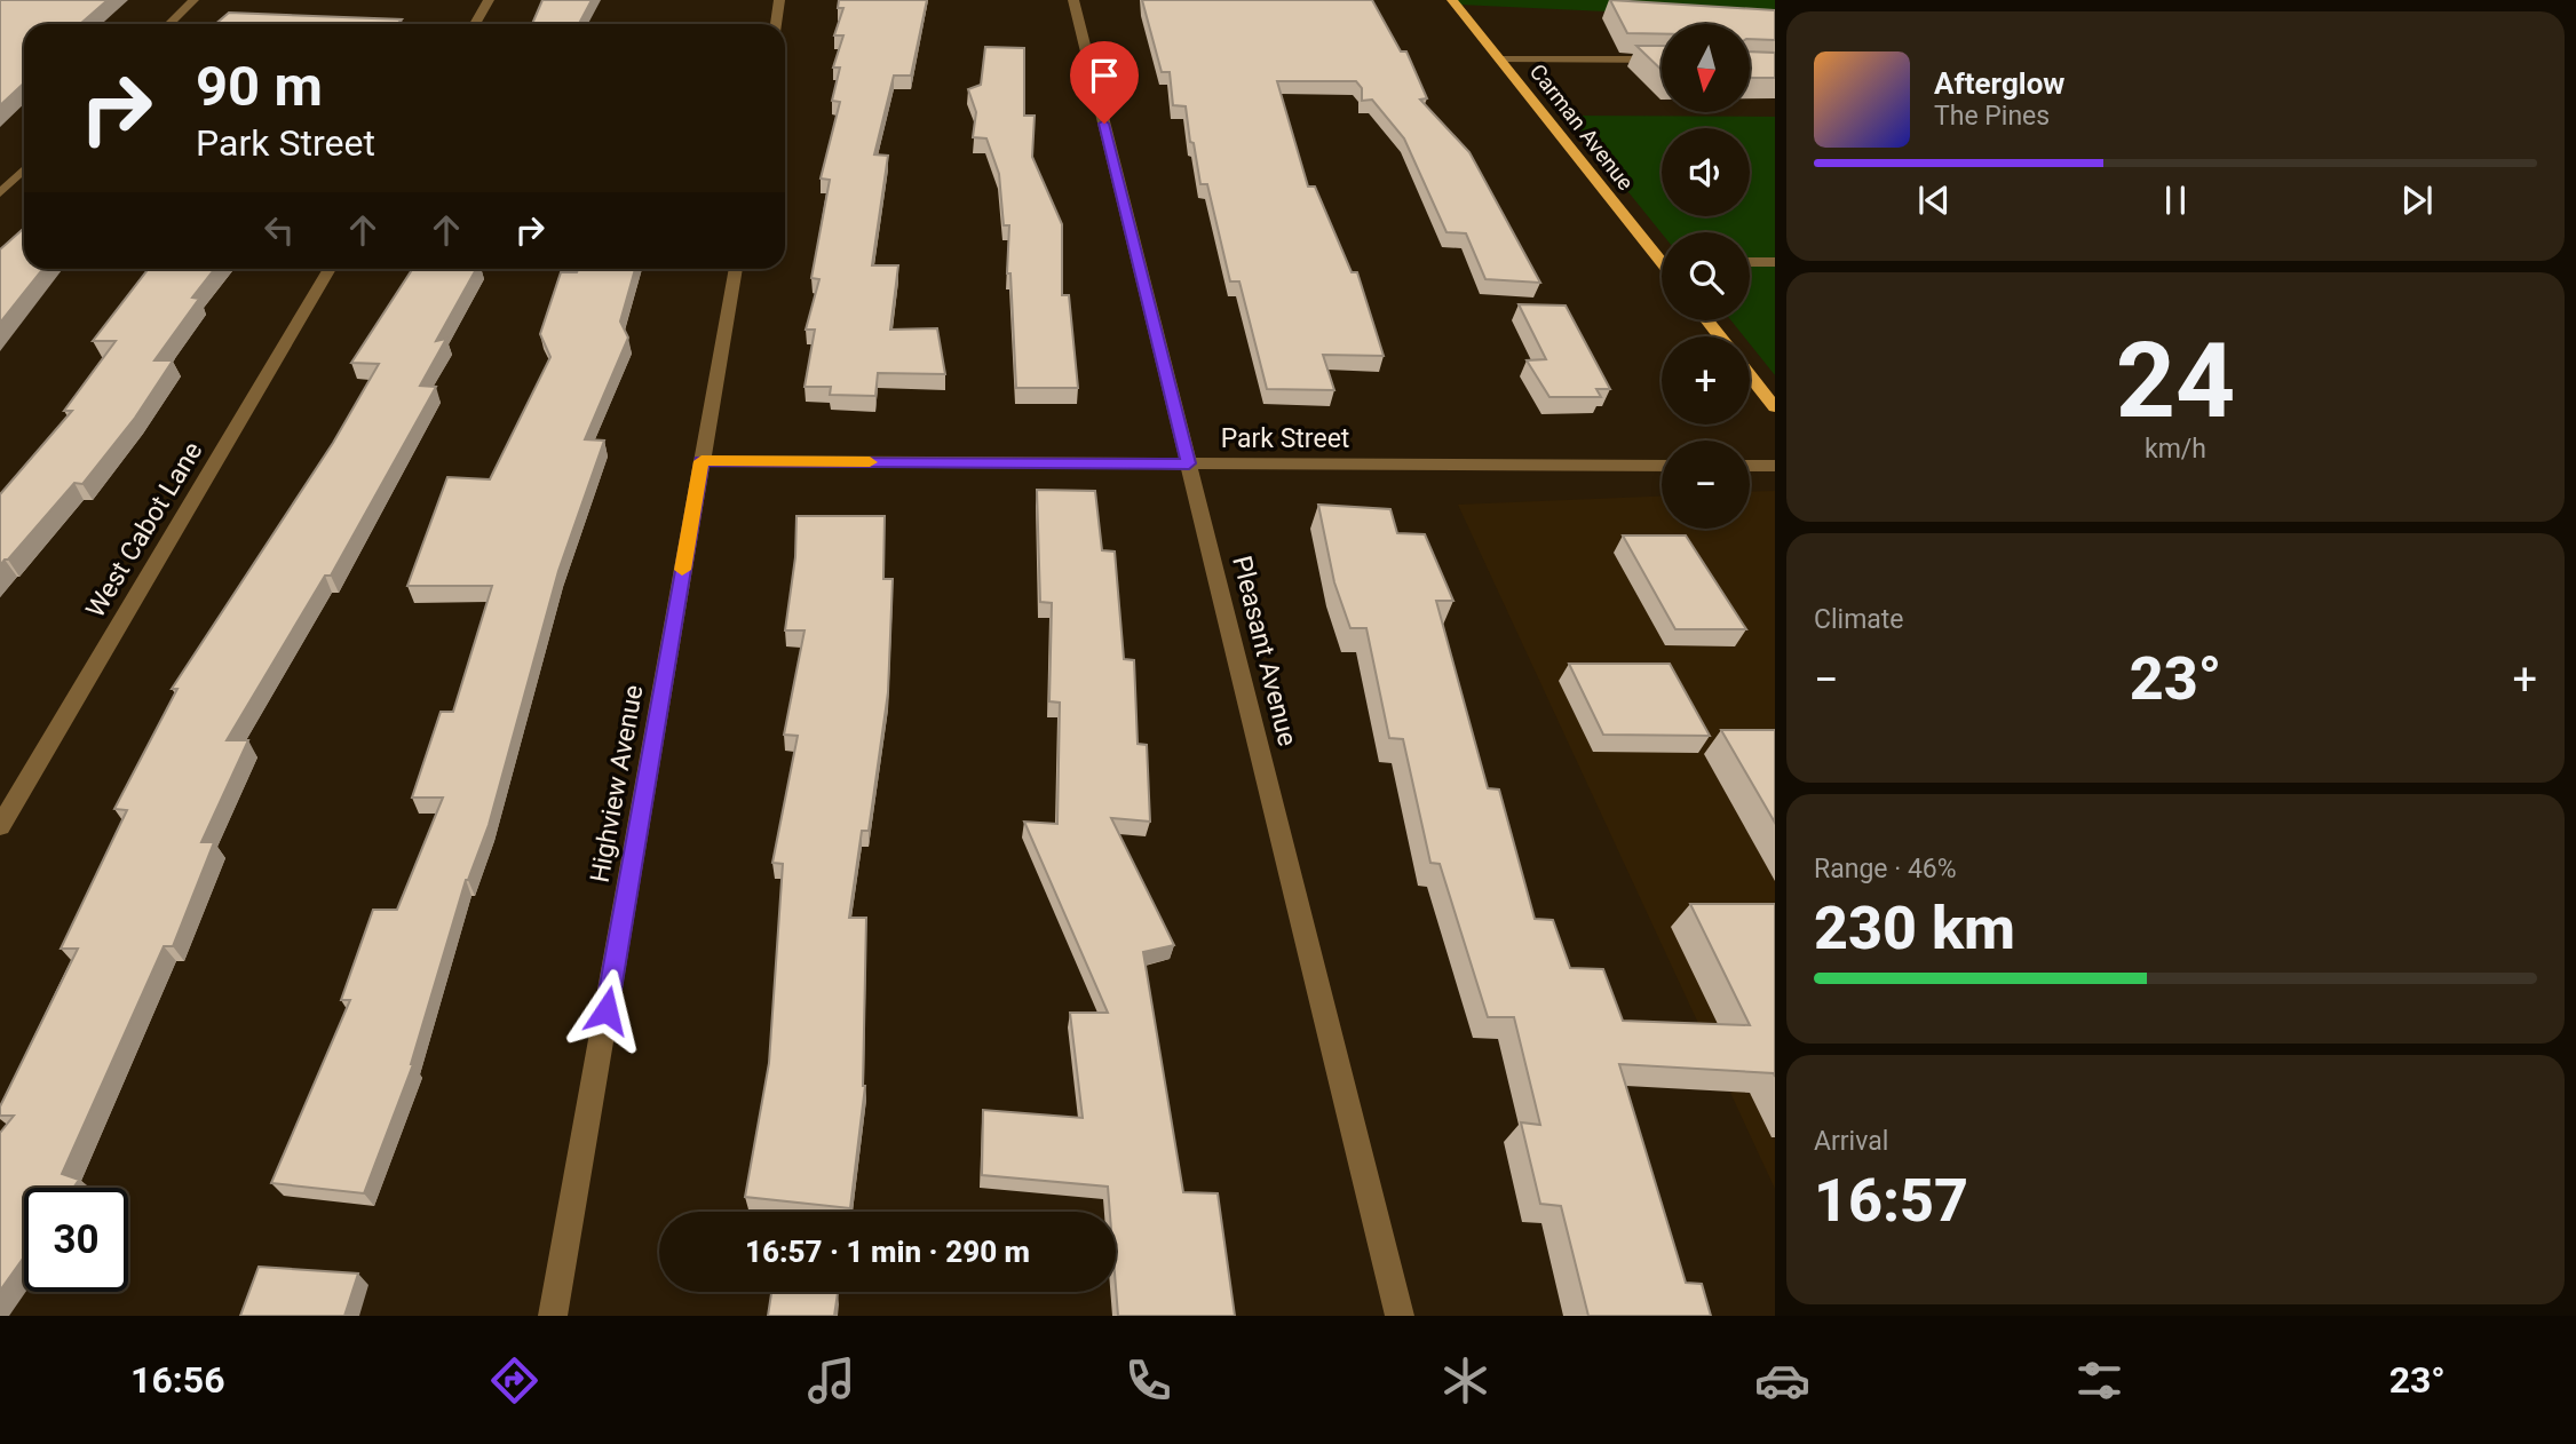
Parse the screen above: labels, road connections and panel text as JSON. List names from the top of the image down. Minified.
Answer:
{"streets":{"main road":["Carman Avenue"],"street":["Park Street","West Cabot Lane","Pleasant Avenue","Highview Avenue"]},"crossings":[["Park Street","Pleasant Avenue"],["Park Street","Highview Avenue"]],"north":"bottom","page":{"map_buttons":["+","−"],"turn":["90 m","Park Street"],"song":["Afterglow","The Pines"],"tile":[["24","km/h"],"Climate",["Range · 46%","230 km"],["Arrival","16:57"]],"heat":["−","23°","+"],"limit":"30","trip":"16:57 · 1 min · 290 m","tabs":["16:56","23°"]}}
